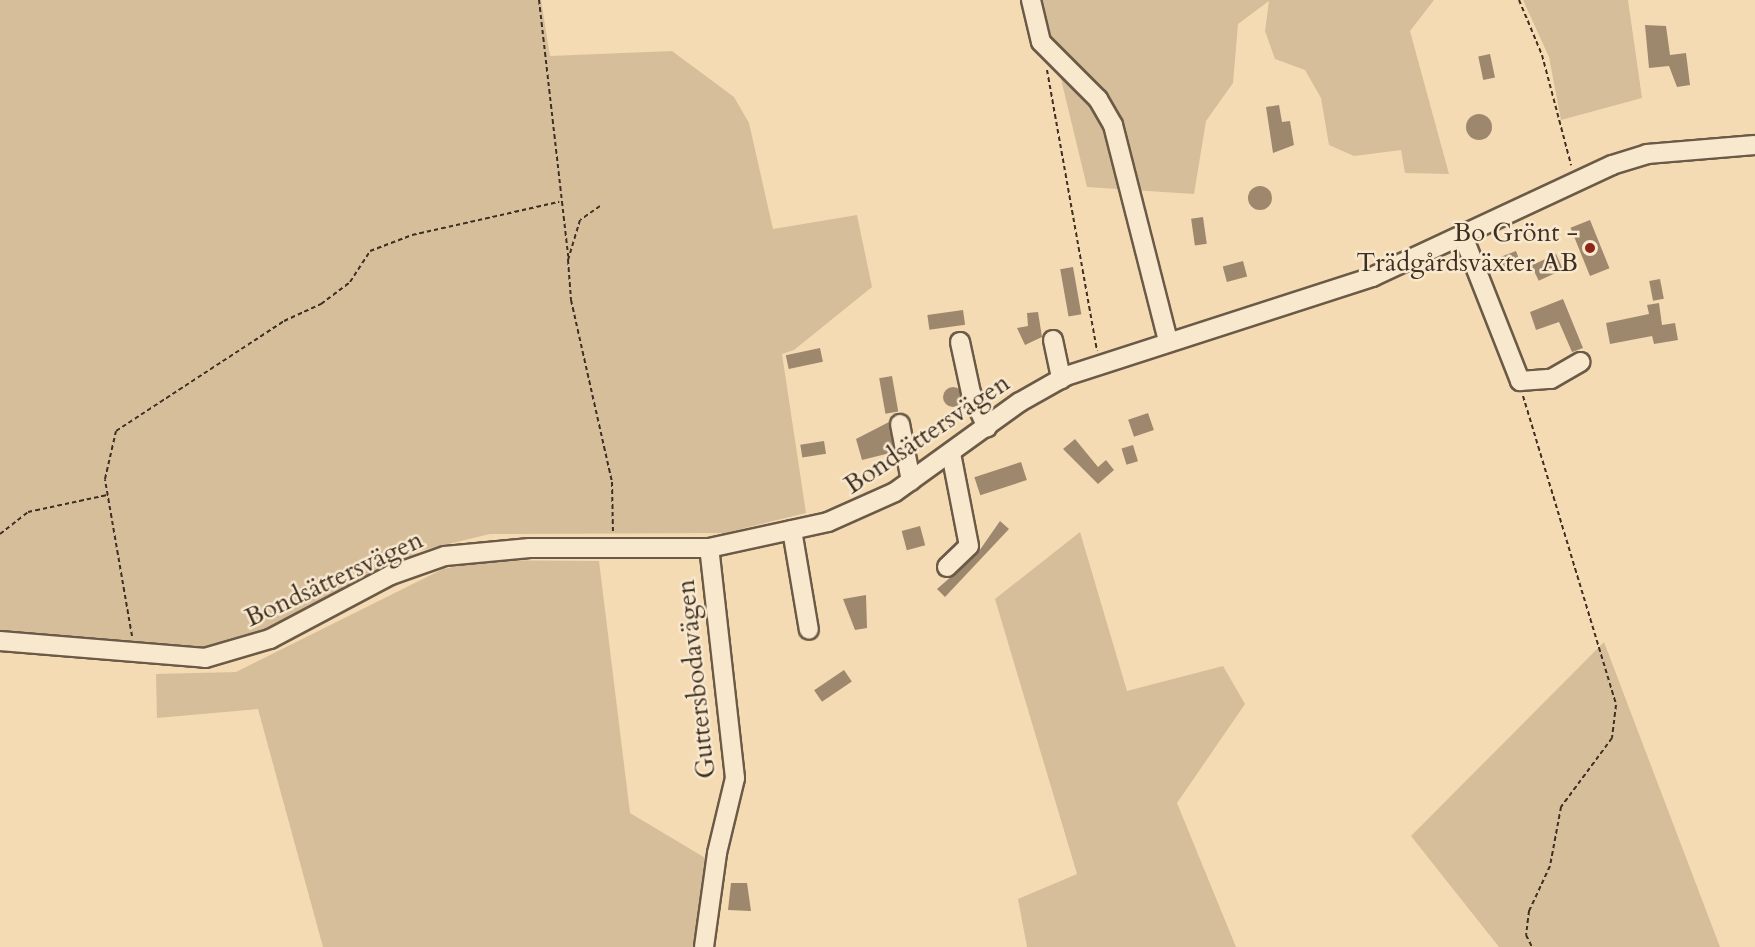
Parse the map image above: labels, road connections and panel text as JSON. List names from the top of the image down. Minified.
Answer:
{"streets":{"street":["Bondsättersvägen","Guttersbodavägen"]},"crossings":[["Bondsättersvägen","Guttersbodavägen"]],"places":["Bo Grönt - Trädgårdsväxter AB"]}
